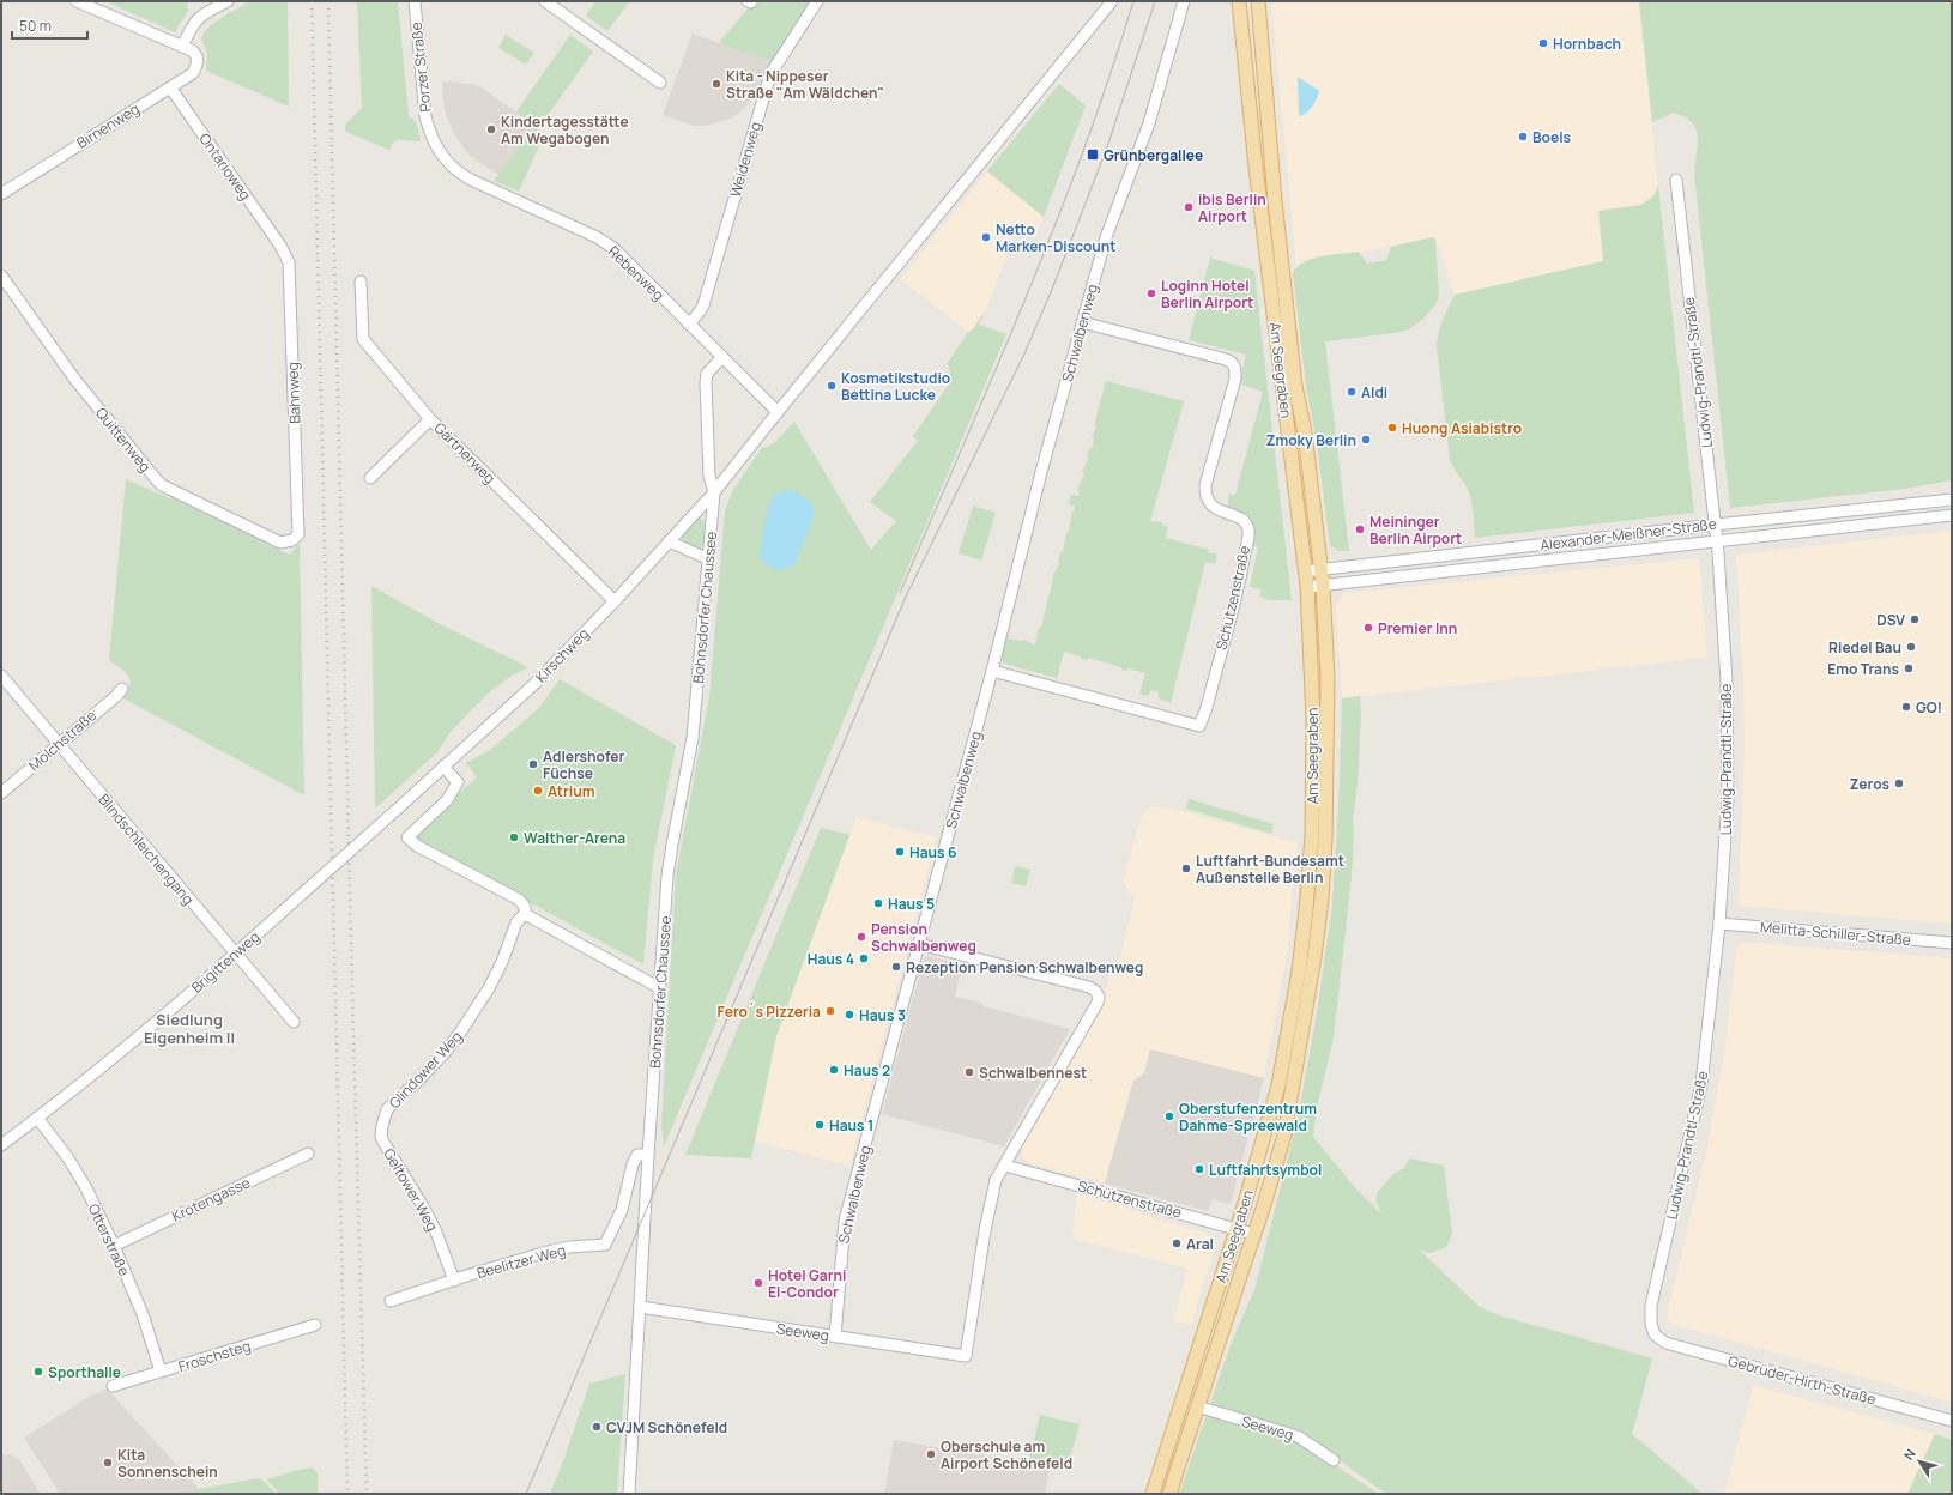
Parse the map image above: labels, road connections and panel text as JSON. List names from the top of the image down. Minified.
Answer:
{"streets":{"main road":["Am Seegraben"],"street":["Porzer Straße","Birnenweg","Weidenweg","Ontarioweg","Rebenweg","Schwalbenweg","Ludwig-Prandtl-Straße","Bahnweg","Quittenweg","Gärtnerweg","Alexander-Meißner-Straße","Schützenstraße","Bohnsdorfer Chaussee","Kirschweg","Molchstraße","Blindschleichengang","Melitta-Schiller-Straße","Brigittenweg","Glindower Weg","Geltower Weg","Krötengasse","Otterstraße","Beelitzer Weg","Seeweg","Froschsteg","Gebrüder-Hirth-Straße"]},"crossings":[["Porzer Straße","Rebenweg"],["Birnenweg","Ontarioweg"],["Weidenweg","Rebenweg"],["Ontarioweg","Bahnweg"],["Rebenweg","Kirschweg"],["Schwalbenweg","Schützenstraße"],["Schwalbenweg","Seeweg"],["Am Seegraben","Alexander-Meißner-Straße"],["Am Seegraben","Schützenstraße"],["Am Seegraben","Seeweg"],["Ludwig-Prandtl-Straße","Alexander-Meißner-Straße"],["Ludwig-Prandtl-Straße","Melitta-Schiller-Straße"],["Ludwig-Prandtl-Straße","Gebrüder-Hirth-Straße"],["Bahnweg","Quittenweg"],["Gärtnerweg","Kirschweg"],["Schützenstraße","Seeweg"],["Bohnsdorfer Chaussee","Kirschweg"],["Bohnsdorfer Chaussee","Beelitzer Weg"],["Bohnsdorfer Chaussee","Seeweg"],["Kirschweg","Brigittenweg"],["Molchstraße","Blindschleichengang"],["Blindschleichengang","Brigittenweg"],["Brigittenweg","Otterstraße"],["Glindower Weg","Geltower Weg"],["Geltower Weg","Beelitzer Weg"],["Krötengasse","Otterstraße"],["Otterstraße","Froschsteg"]],"districts":["Siedlung Eigenheim II"],"places":{"other":["Hornbach","Kita - Nippeser Straße \"Am Wäldchen\"","Kindertagesstätte Am Wegabogen","Boels","ibis Berlin Airport","Netto Marken-Discount","Loginn Hotel Berlin Airport","Kosmetikstudio Bettina Lucke","Aldi","Huong Asiabistro","Zmoky Berlin","Meininger Berlin Airport","DSV","Premier Inn","Riedel Bau","Emo Trans","GO!","Adlershofer Füchse","Zeros","Atrium","Walther-Arena","Haus 6","Luftfahrt-Bundesamt Außenstelle Berlin","Haus 5","Pension Schwalbenweg","Haus 4","Rezeption Pension Schwalbenweg","Fero´s Pizzeria","Haus 3","Haus 2","Schwalbennest","Oberstufenzentrum Dahme-Spreewald","Haus 1","Luftfahrtsymbol","Aral","Hotel Garni El-Condor","Sporthalle","CVJM Schönefeld","Oberschule am Airport Schönefeld","Kita Sonnenschein"],"transit":["Grünbergallee"]},"scale_bar":"50 m","north":"top left"}
